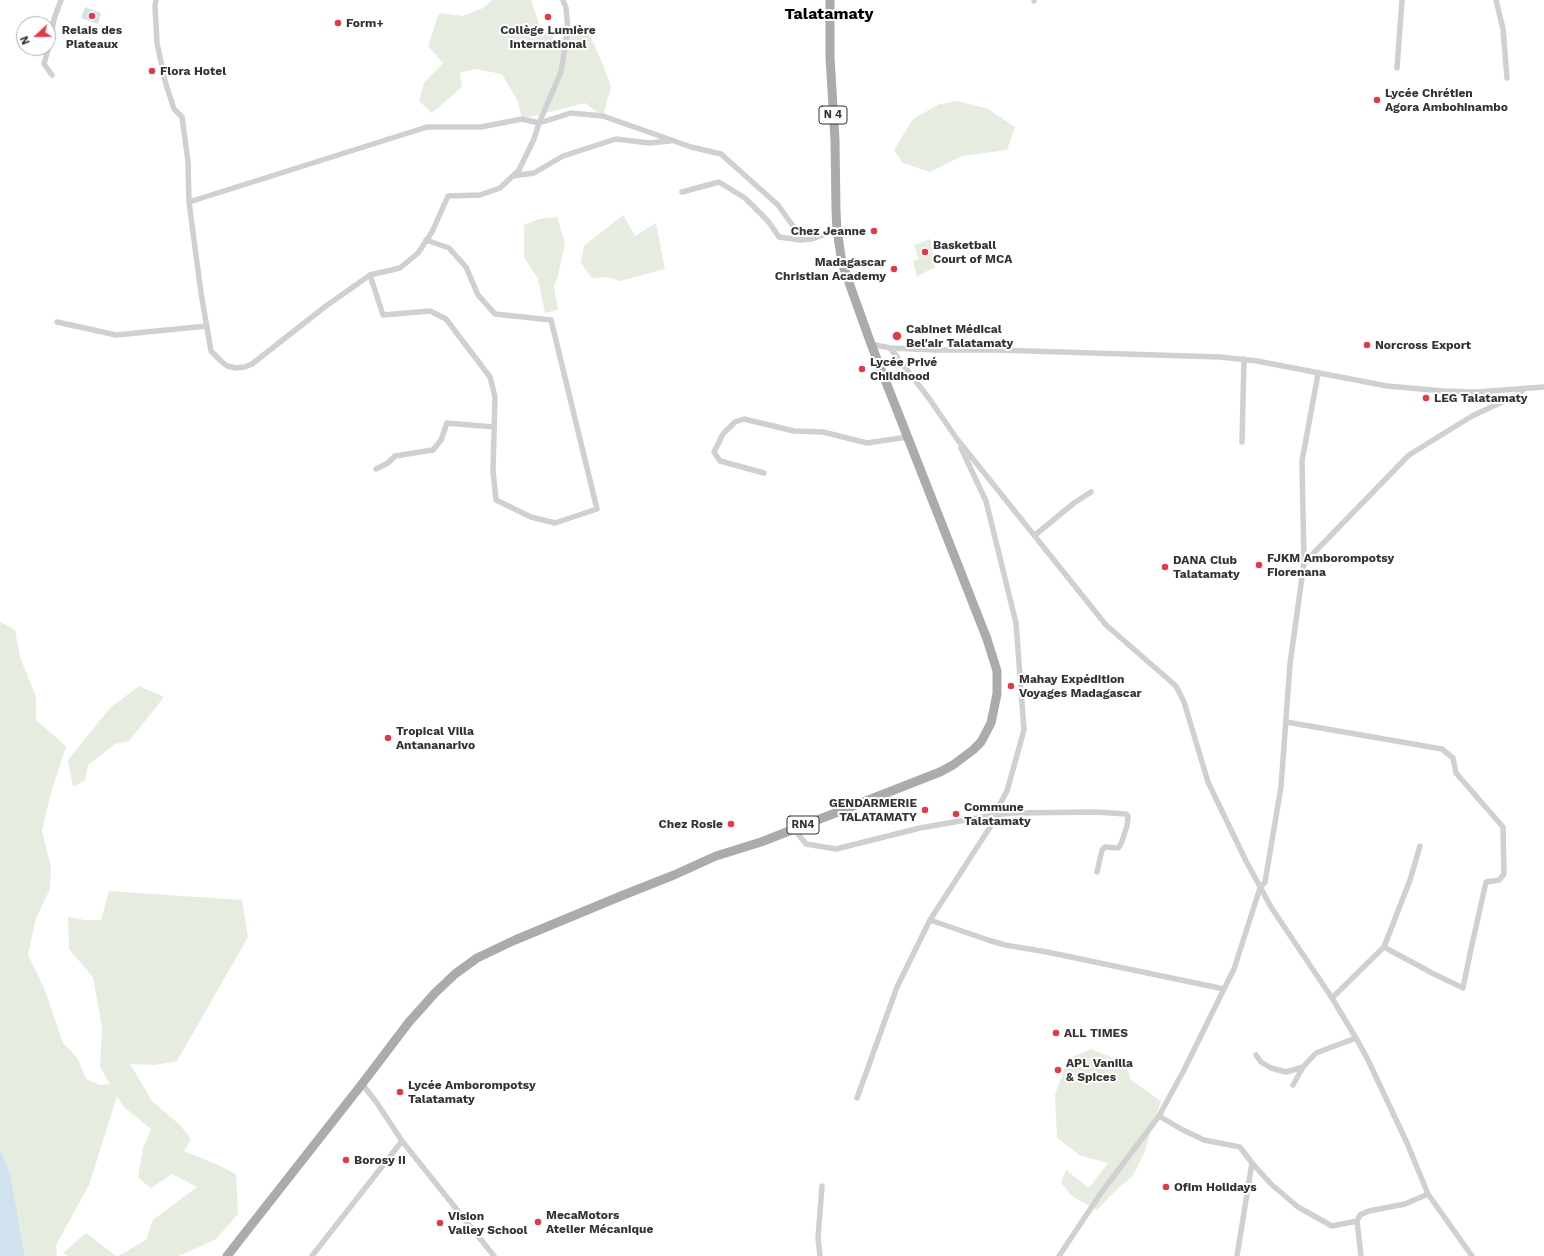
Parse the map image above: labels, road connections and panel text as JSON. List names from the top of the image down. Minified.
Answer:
{"streets":{"main road":["N 4","RN4"]},"crossings":[["N 4","RN4"]],"districts":["Talatamaty"],"places":["Relais des Plateaux","Collège Lumière International","Form+","Flora Hotel","Lycée Chrétien Agora Ambohinambo","Chez Jeanne","Basketball Court of MCA","Madagascar Christian Academy","Cabinet Médical Bel'air Talatamaty","Norcross Export","Lycée Privé Childhood","LEG Talatamaty","FJKM Amborompotsy Fiorenana","DANA Club Talatamaty","Mahay Expédition Voyages Madagascar","Tropical Villa Antananarivo","GENDARMERIE TALATAMATY","Commune Talatamaty","Chez Rosie","ALL TIMES","APL Vanilla & Spices","Lycée Amborompotsy Talatamaty","Borosy II","Ofim Holidays","MecaMotors Atelier Mécanique","Vision Valley School"],"north":"left"}
